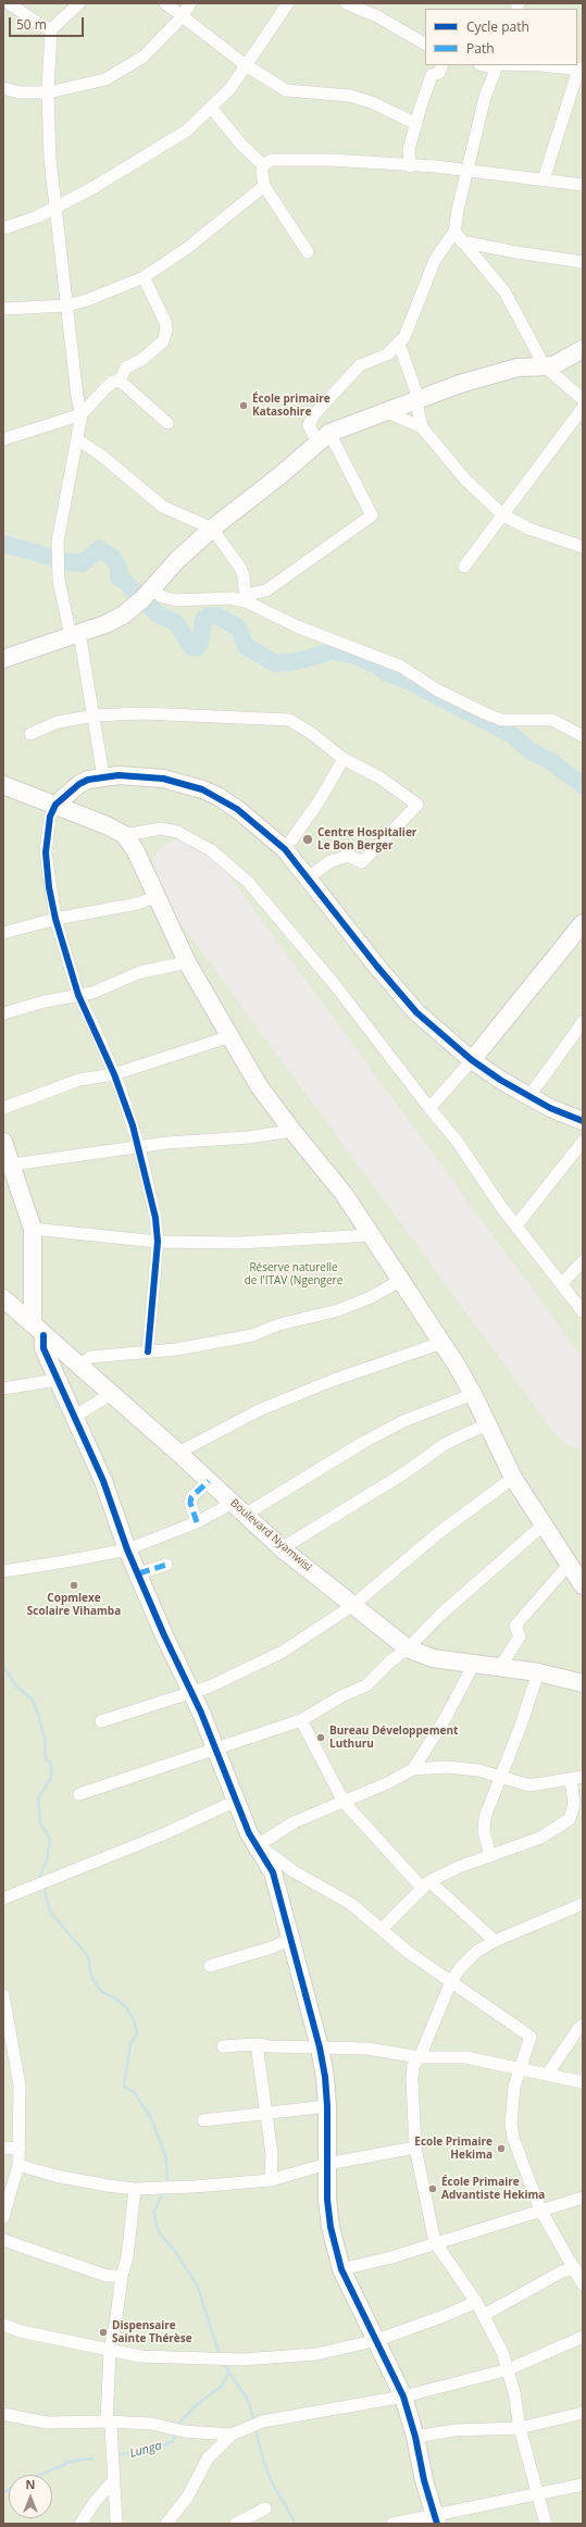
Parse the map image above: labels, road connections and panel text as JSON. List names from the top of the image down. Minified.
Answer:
{"streets":{"street":["Boulevard Nyamwisi"]},"water":["Lunga"],"parks":["Réserve naturelle de l'ITAV (Ngengere"],"places":["École primaire Katasohire","Centre Hospitalier Le Bon Berger","Copmlexe Scolaire Vihamba","Bureau Développement Luthuru","Ecole Primaire Hekima","École Primaire Advantiste Hekima","Dispensaire Sainte Thérèse"],"legend":["Cycle path","Path"],"scale_bar":"50 m","north":"top"}
